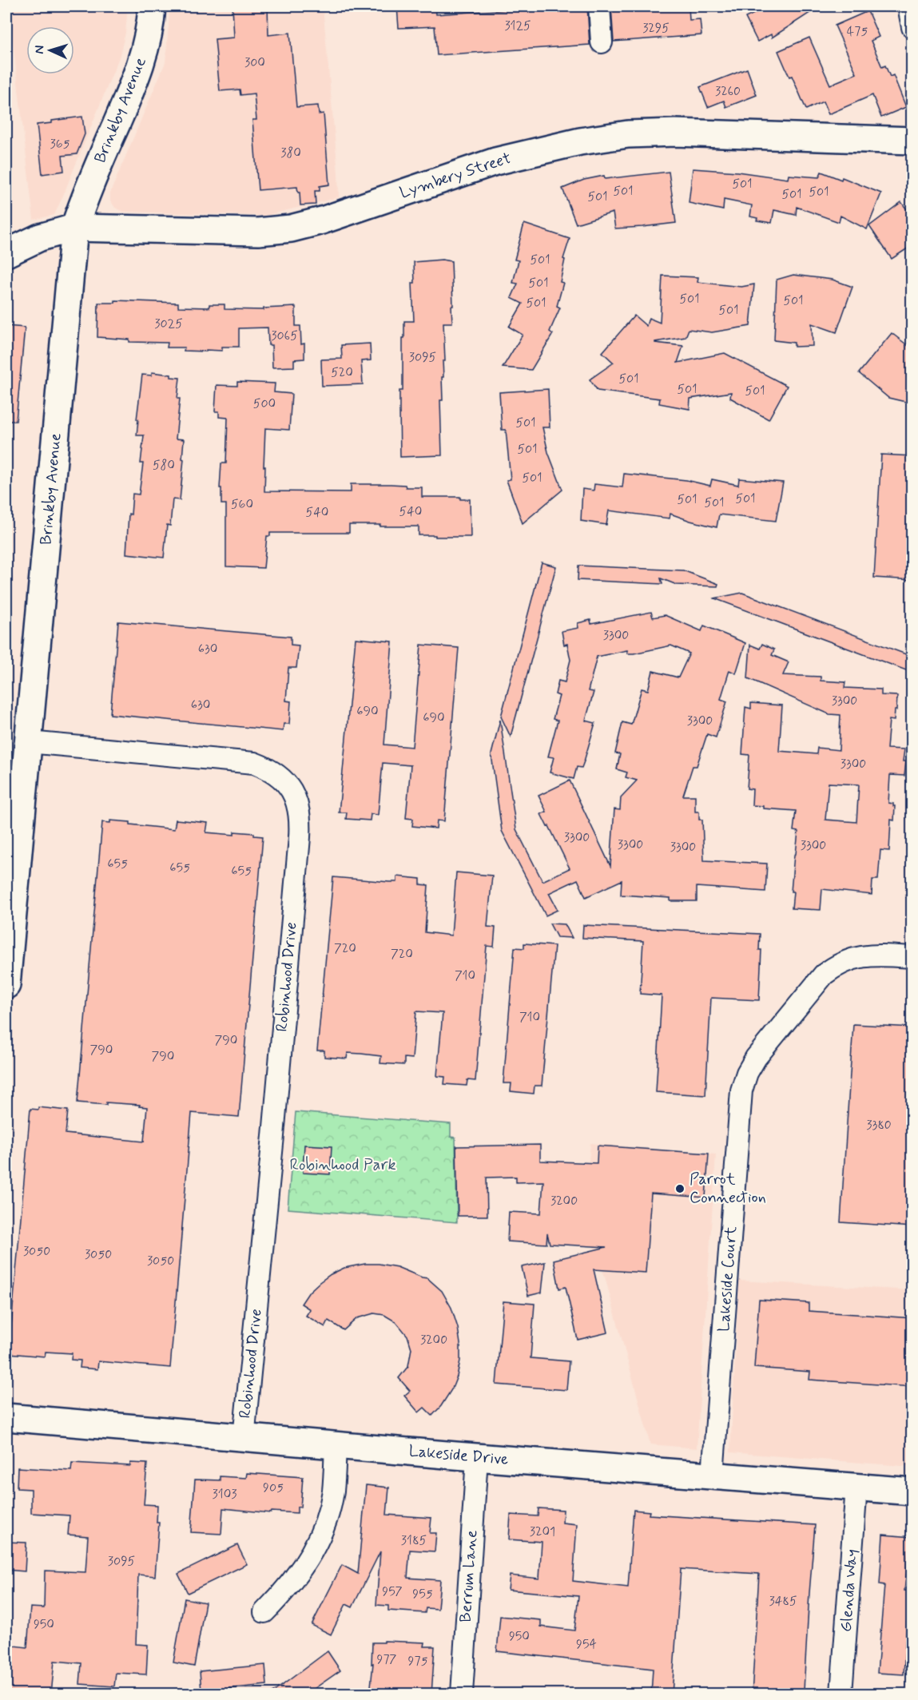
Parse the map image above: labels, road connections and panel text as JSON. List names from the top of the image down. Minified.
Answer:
{"streets":{"street":["Brinkby Avenue","Lymbery Street","Robinhood Drive","Lakeside Court","Lakeside Drive","Berrum Lane","Glenda Way"]},"crossings":[["Brinkby Avenue","Lymbery Street"],["Brinkby Avenue","Robinhood Drive"],["Robinhood Drive","Lakeside Drive"],["Lakeside Court","Lakeside Drive"],["Lakeside Drive","Berrum Lane"],["Lakeside Drive","Glenda Way"]],"parks":["Robinhood Park"],"places":["Parrot Connection"],"house_numbers":["3125","3295","475","300","3260","365","380","501","501","501","501","501","501","501","501","501","501","501","3025","3065","3095","520","501","501","501","500","501","501","580","501","501","501","501","560","540","540","3300","630","3300","630","690","690","3300","3300","3300","3300","3300","3300","655","655","655","720","720","710","710","790","790","790","3380","3200","3050","3050","3050","3200","905","3103","3201","3185","3095","957","955","3485","950","950","954","977","975"],"north":"left"}
